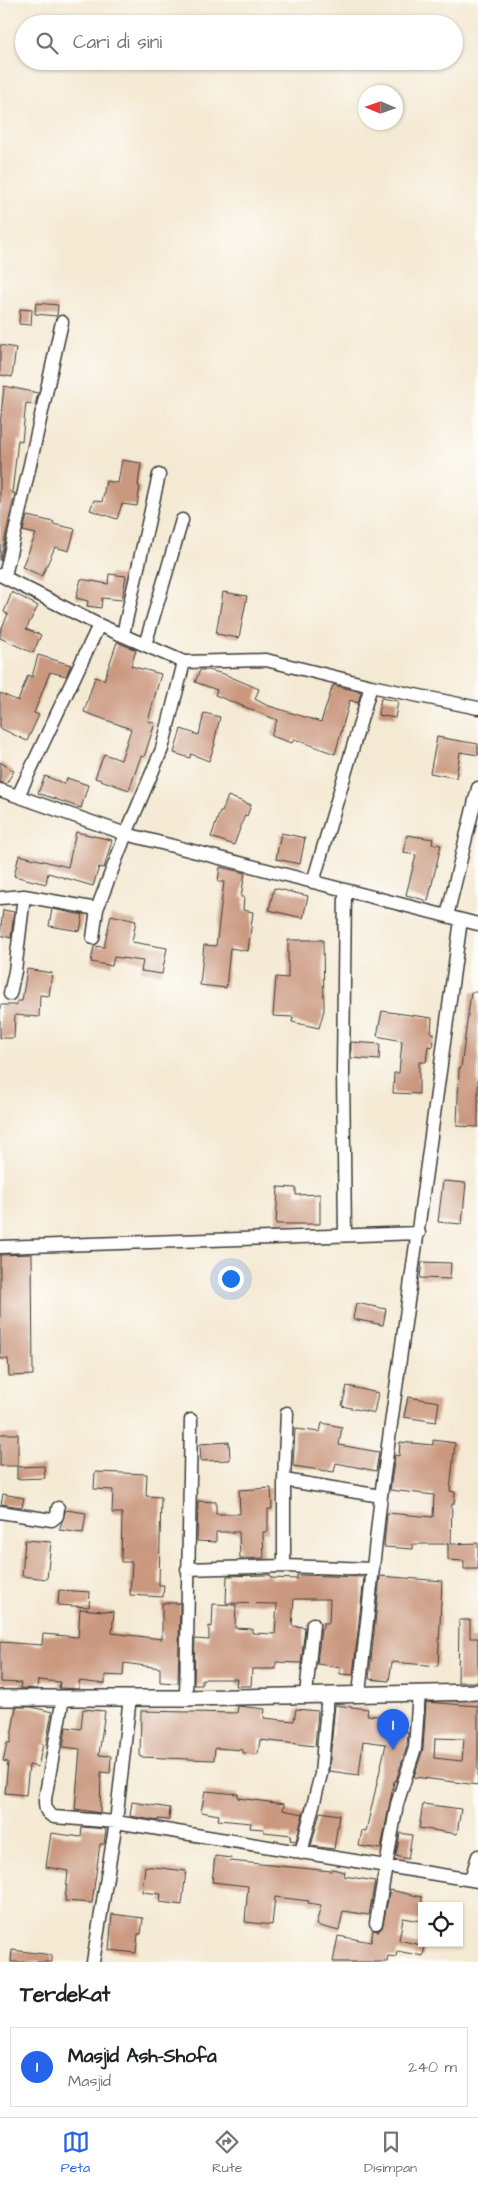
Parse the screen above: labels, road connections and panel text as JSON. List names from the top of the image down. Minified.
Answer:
{"north":"left","page":{"search":"Cari di sini","pins":"1","heading":"Terdekat","list":[{"mark":"1","name":"Masjid Ash-Shofa","note":"Masjid","value":"240 m"}],"nav":["Peta","Rute","Disimpan"]}}
